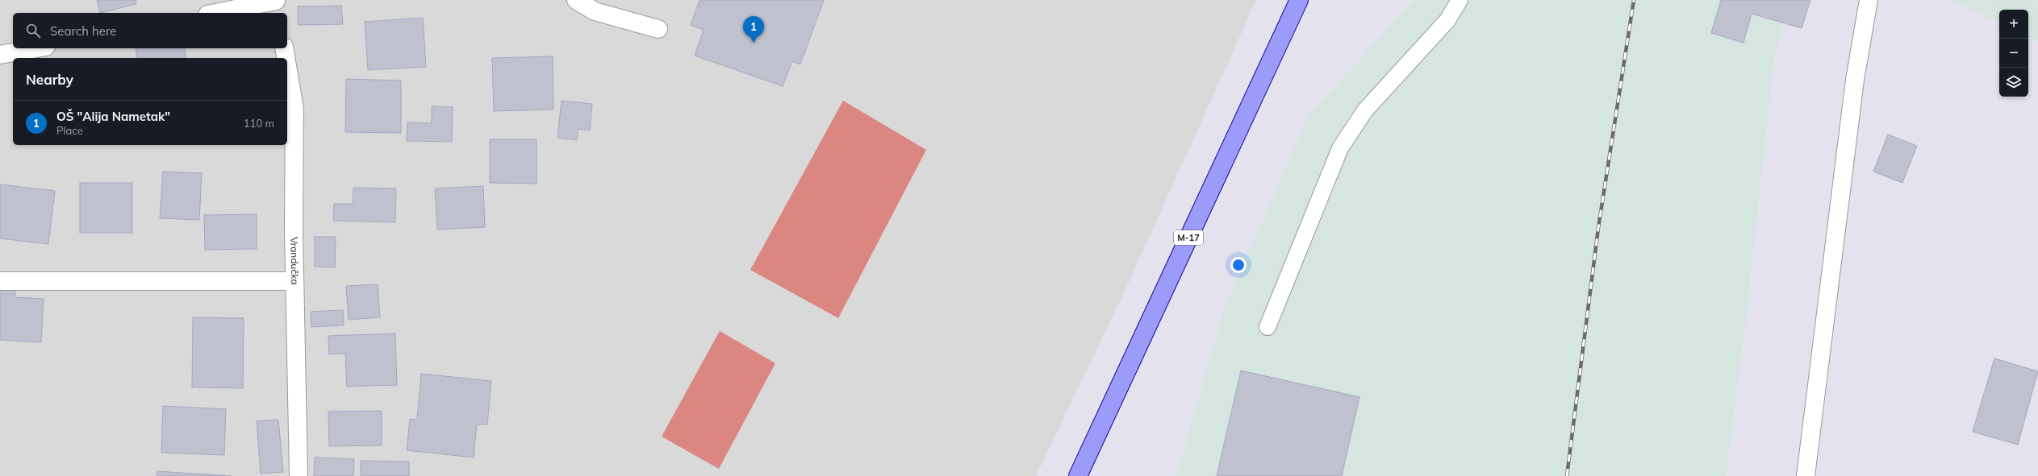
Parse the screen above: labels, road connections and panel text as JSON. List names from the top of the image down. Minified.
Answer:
{"streets":{"main road":["M-17"],"street":["Vrandučka"]},"page":{"map_buttons":["+","−"],"search":"Search here","pins":"1","heading":"Nearby","list":[{"mark":"1","name":"OŠ \"Alija Nametak\"","note":"Place","value":"110 m"}]}}
